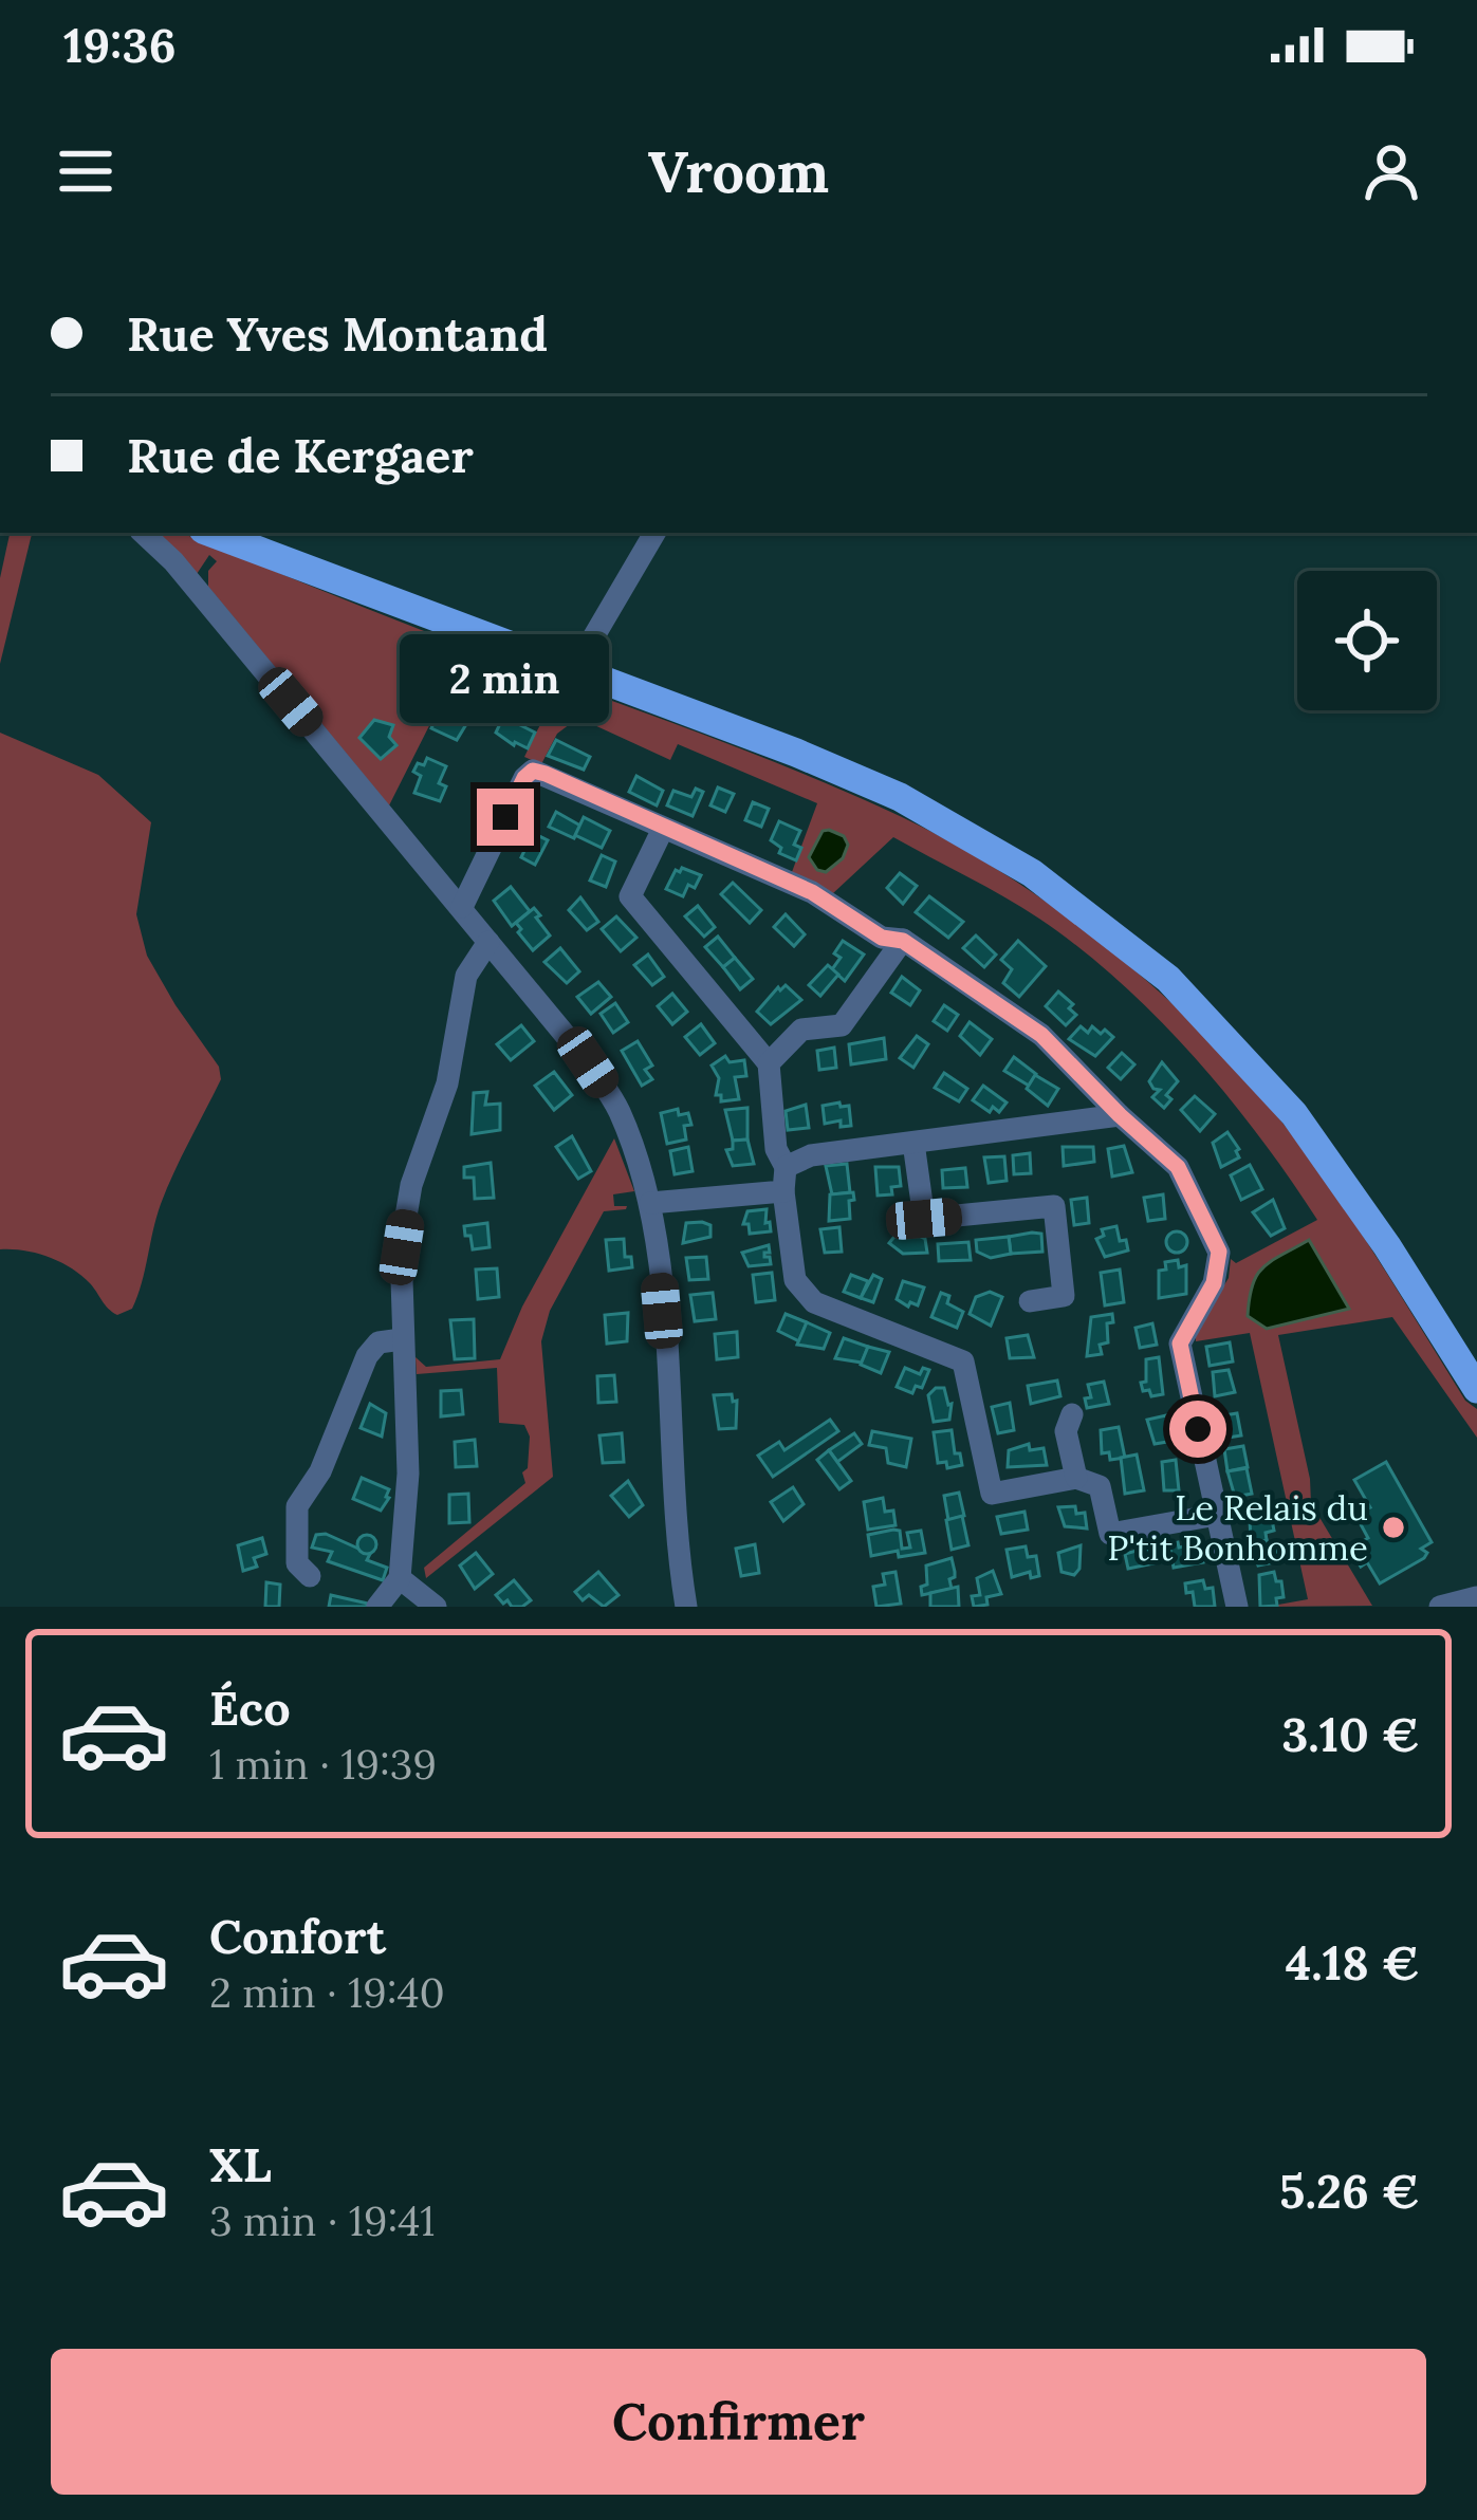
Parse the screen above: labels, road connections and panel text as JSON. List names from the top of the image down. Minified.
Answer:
{"places":["Le Relais du P'tit Bonhomme"],"page":{"status":"19:36","header":"Vroom","banner":["Rue Yves Montand","Rue de Kergaer"],"bubble":"2 min","list":[{"name":"Éco","note":"1 min · 19:39","value":"3.10 €"},{"name":"Confort","note":"2 min · 19:40","value":"4.18 €"},{"name":"XL","note":"3 min · 19:41","value":"5.26 €"}],"buttons":"Confirmer"}}
